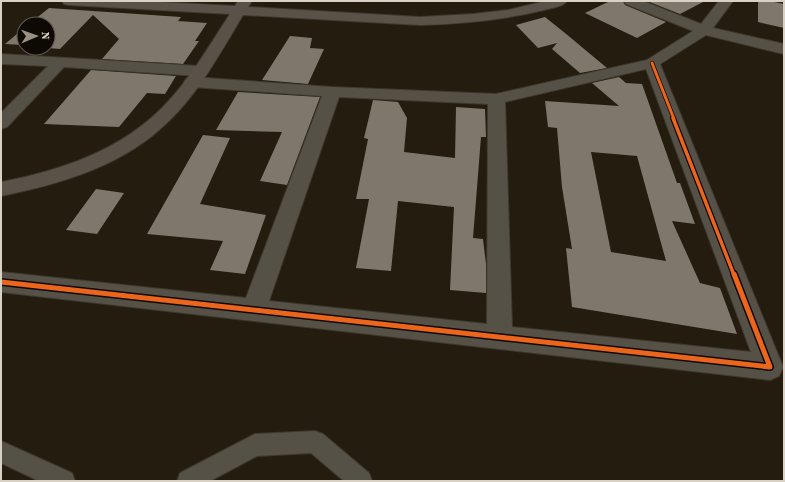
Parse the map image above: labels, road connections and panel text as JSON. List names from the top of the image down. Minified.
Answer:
{"north":"right"}
